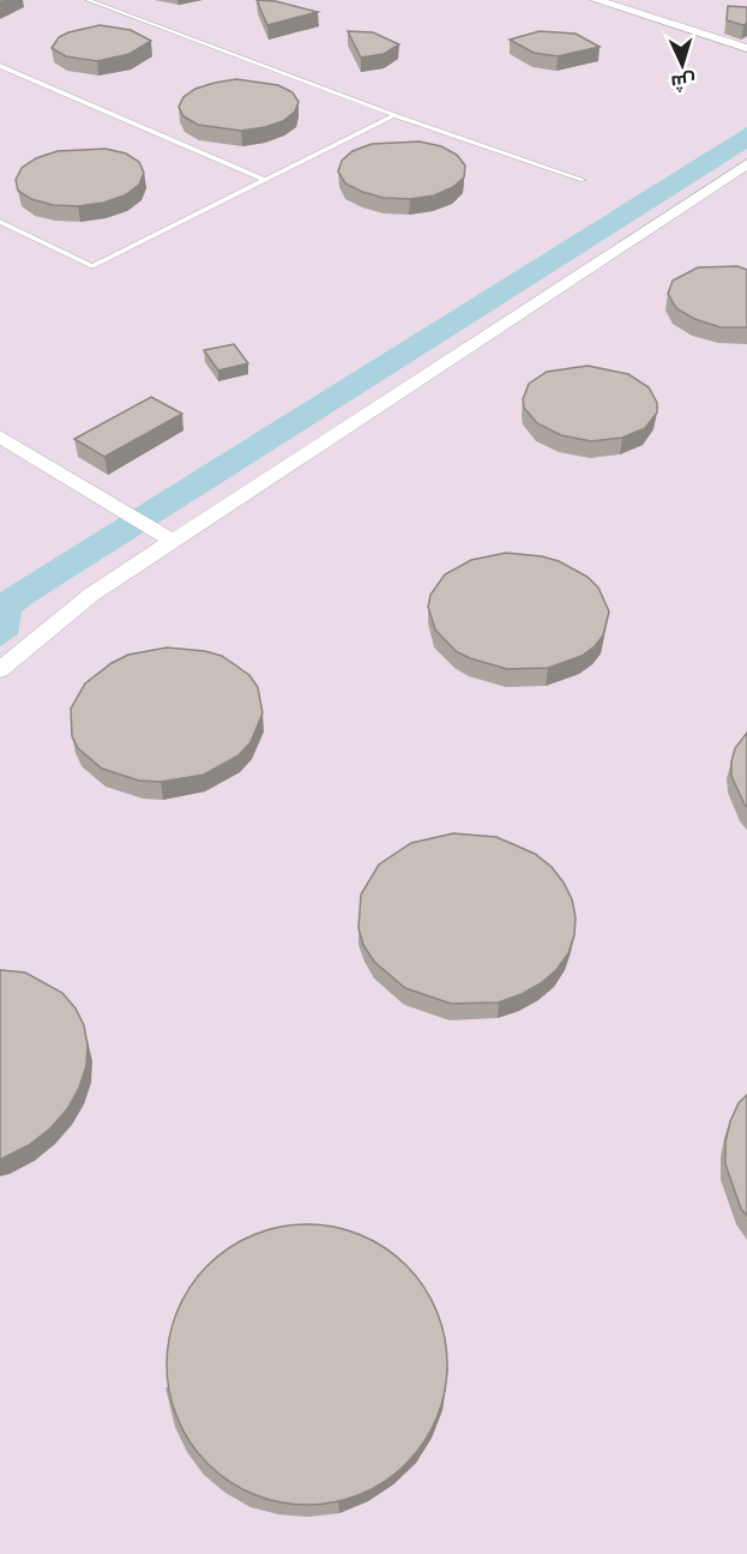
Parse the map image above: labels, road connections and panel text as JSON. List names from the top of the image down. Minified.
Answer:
{"north":"bottom"}
